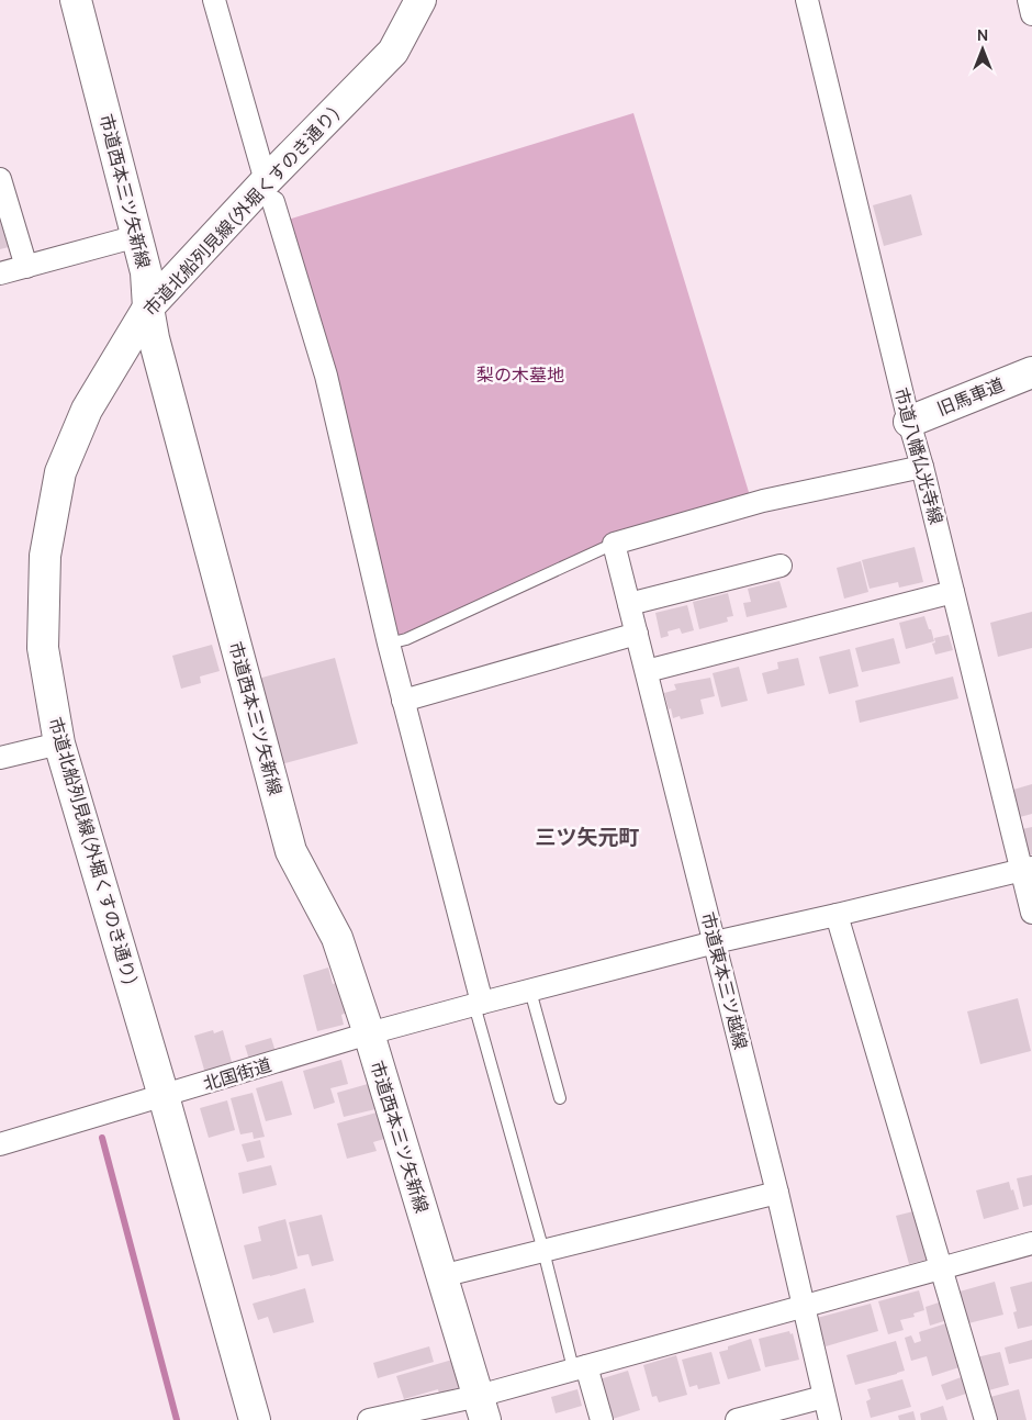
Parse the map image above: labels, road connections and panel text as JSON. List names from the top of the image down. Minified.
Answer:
{"streets":{"street":["市道西本三ツ矢新線","市道北船列見線(外堀くすのき通り)","旧馬車道","市道八幡仏光寺線","市道東本三ツ越線","北国街道"]},"crossings":[["市道西本三ツ矢新線","市道北船列見線(外堀くすのき通り)"],["市道西本三ツ矢新線","北国街道"],["市道北船列見線(外堀くすのき通り)","北国街道"],["旧馬車道","市道八幡仏光寺線"],["市道八幡仏光寺線","北国街道"],["市道東本三ツ越線","北国街道"]],"districts":["三ツ矢元町"],"parks":["梨の木墓地"],"north":"top"}
